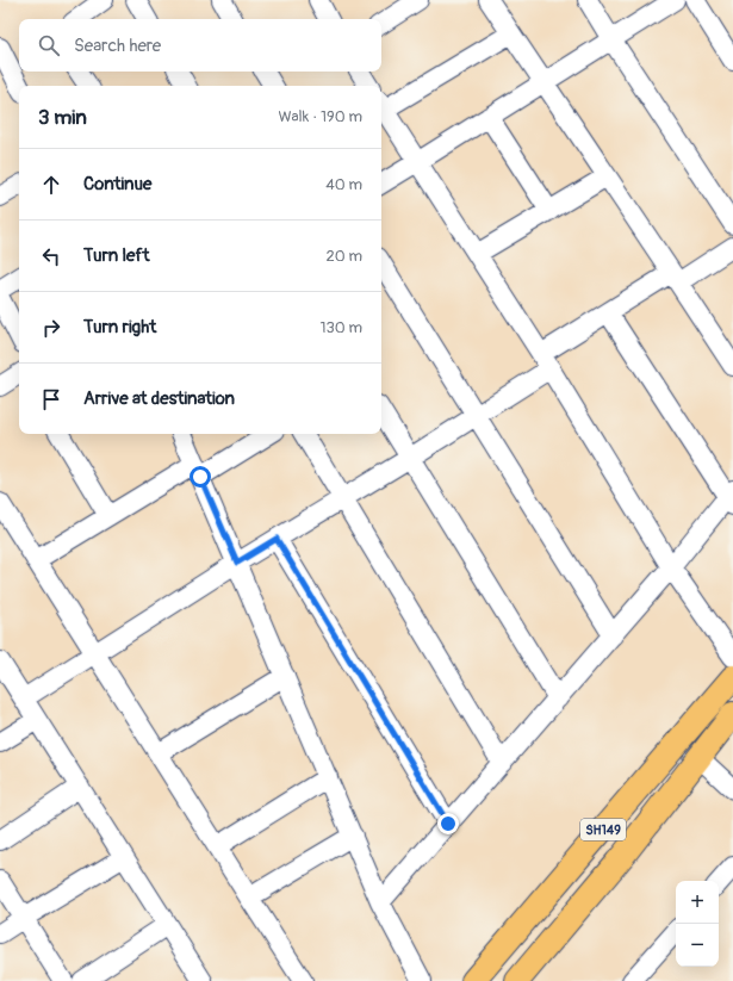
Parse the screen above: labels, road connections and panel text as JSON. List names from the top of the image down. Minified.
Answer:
{"streets":{"main road":["SH149"]},"page":{"search":"Search here","heading":["3 min","Walk · 190 m"],"list":[["Continue","40 m"],["Turn left","20 m"],["Turn right","130 m"],"Arrive at destination"],"map_buttons":["+","−"]}}
